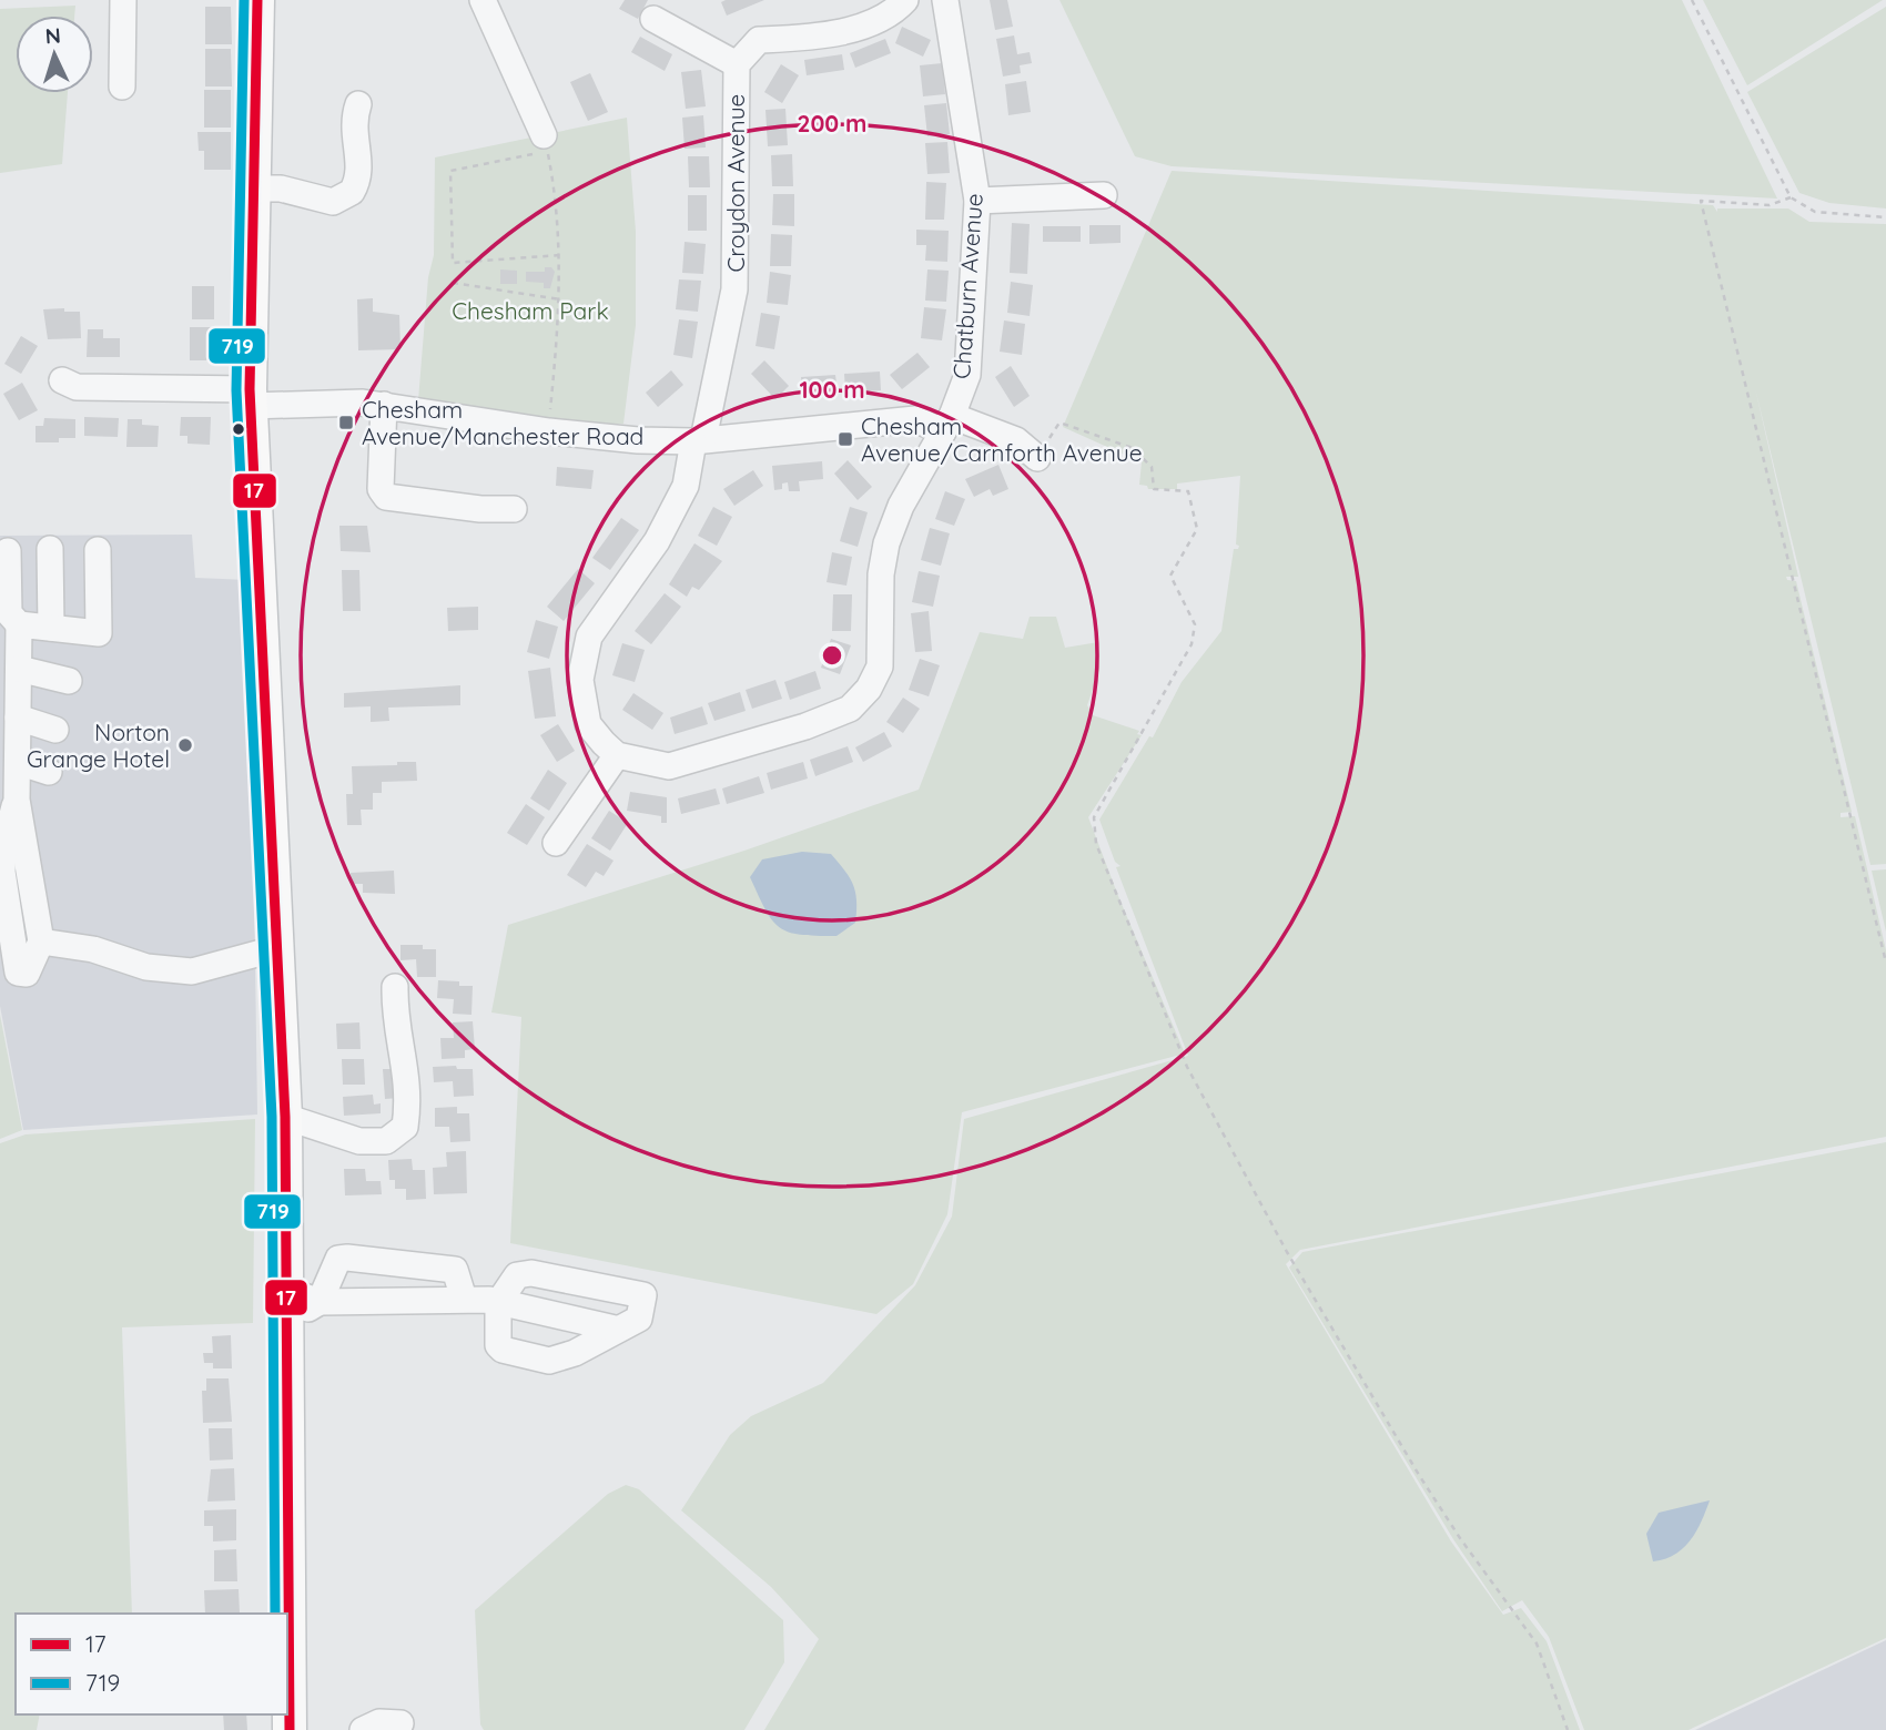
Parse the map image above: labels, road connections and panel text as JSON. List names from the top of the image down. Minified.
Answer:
{"streets":{"street":["Croydon Avenue","Chatburn Avenue"]},"crossings":[["Croydon Avenue","Chatburn Avenue"]],"parks":["Chesham Park"],"places":{"transit":["Chesham Avenue/Manchester Road","Chesham Avenue/Carnforth Avenue"],"other":["Norton Grange Hotel"]},"lines":["transit line 17","transit line 719"],"legend":["17","719"],"north":"top","rings":["200 m","100 m"]}
